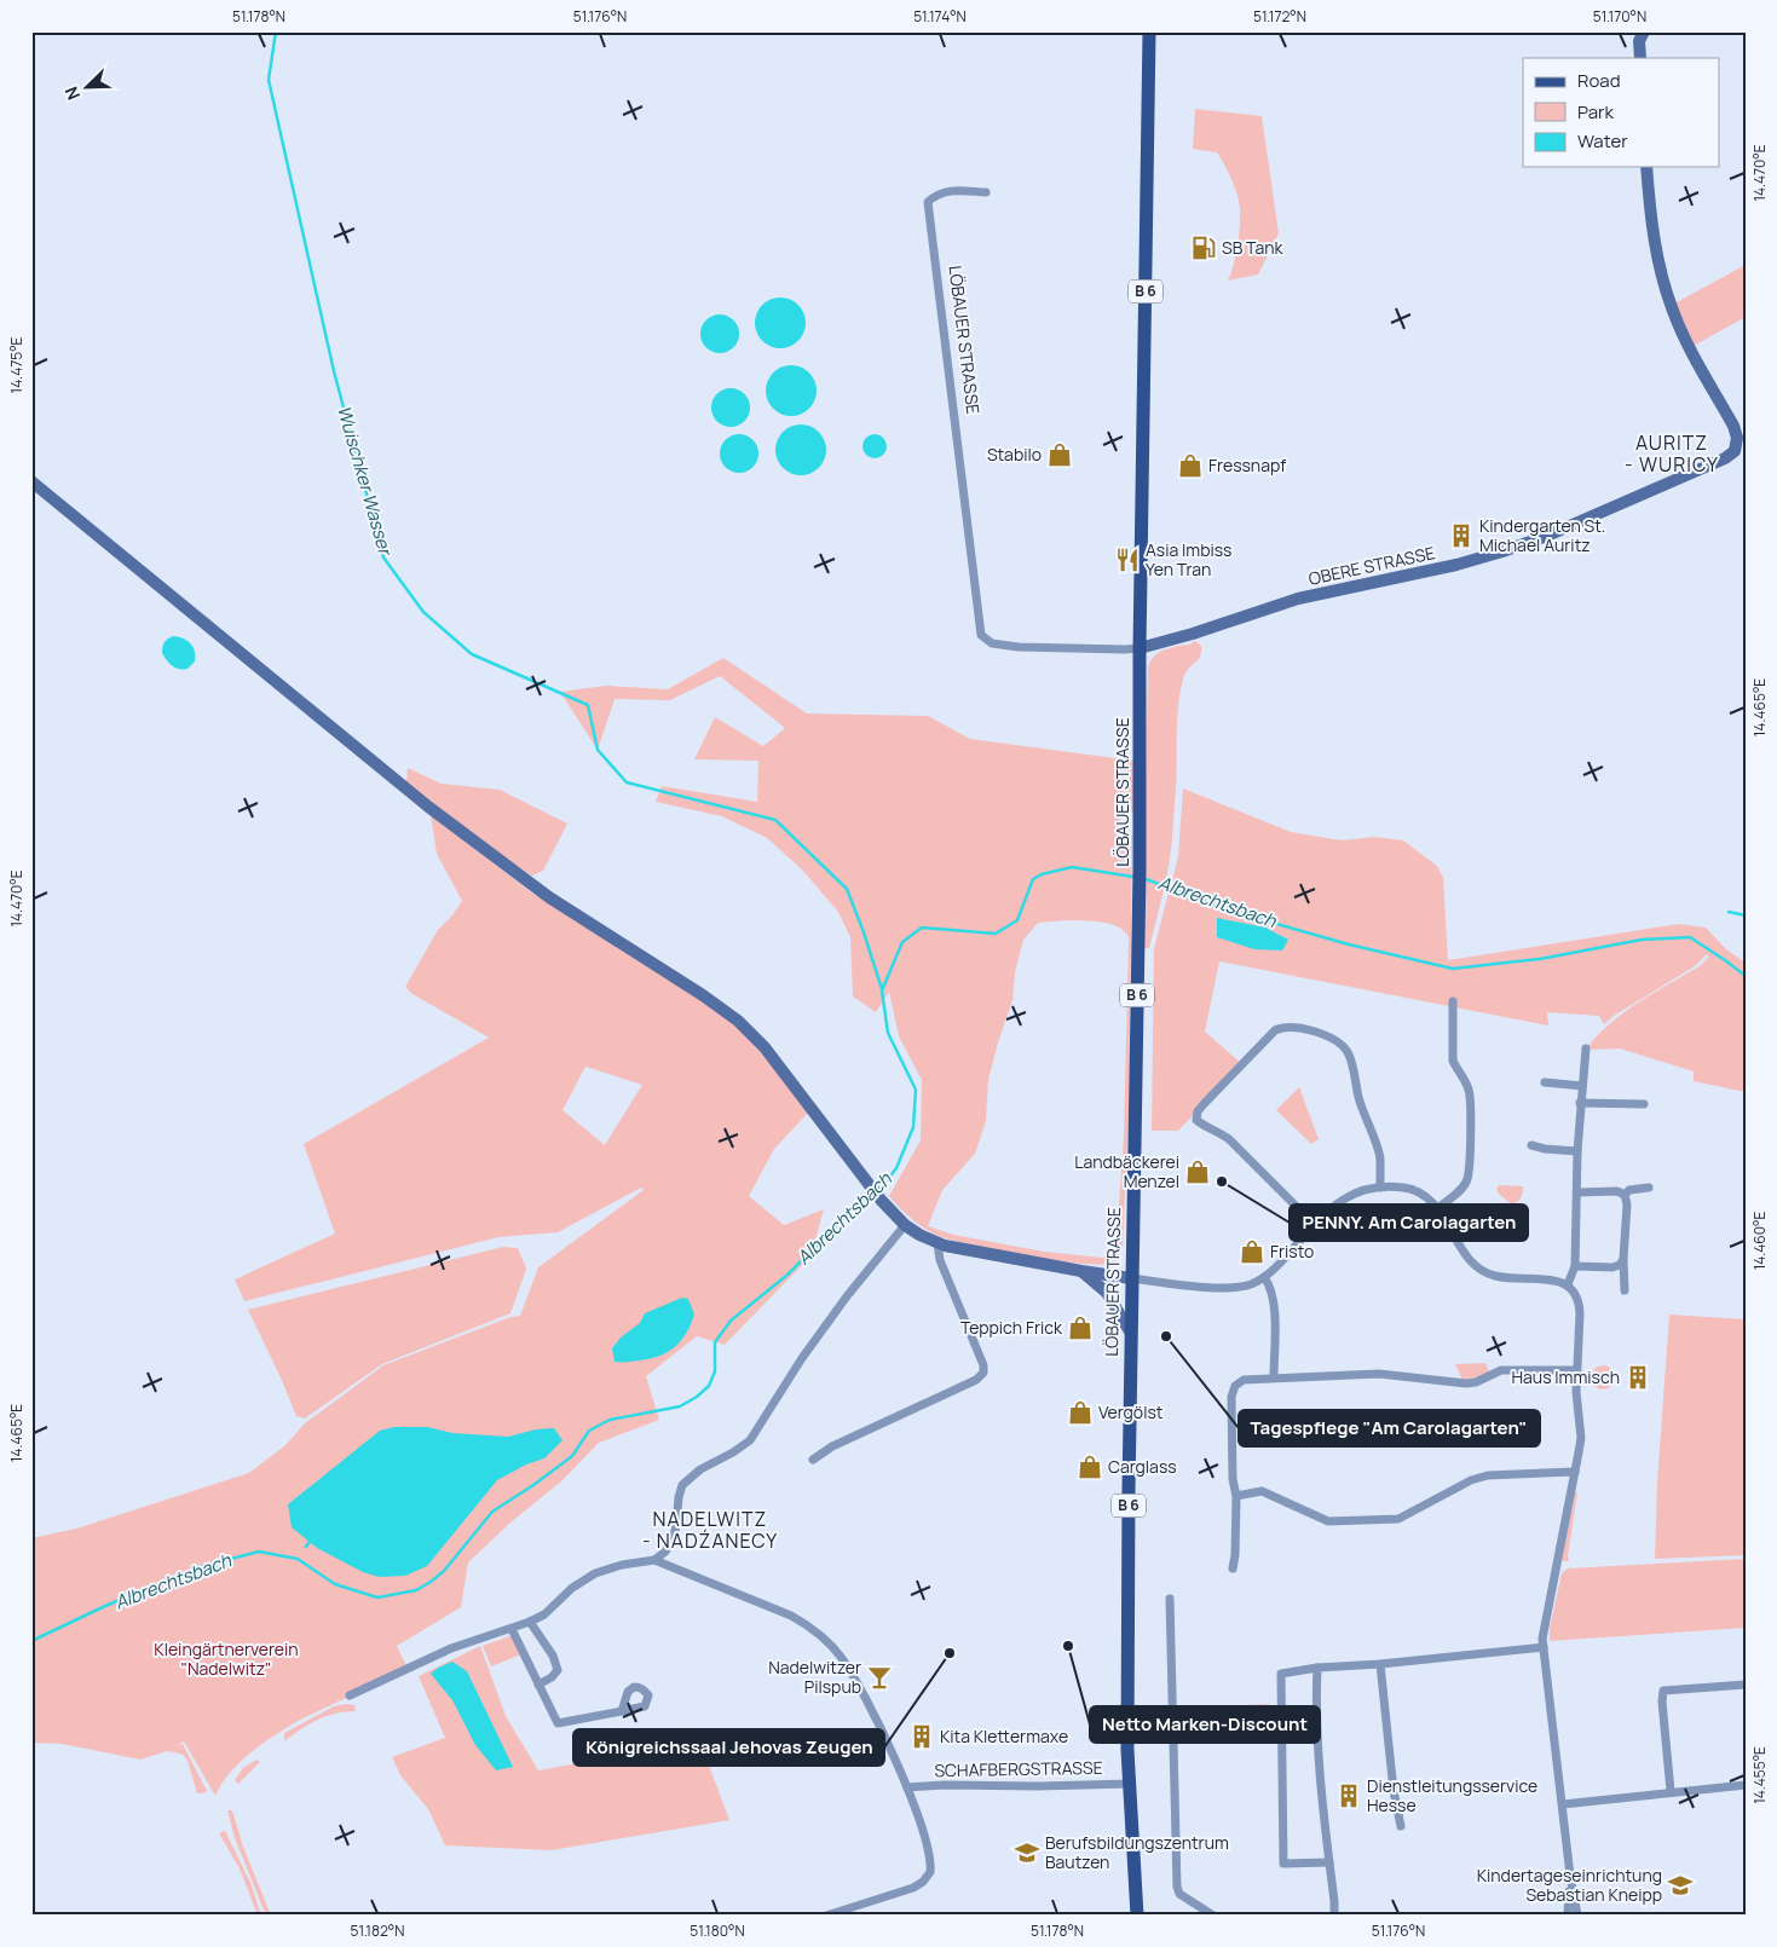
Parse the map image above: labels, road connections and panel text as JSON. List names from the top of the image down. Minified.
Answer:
{"streets":{"main road":["B 6","LÖBAUER STRASSE","OBERE STRASSE"],"street":["SCHAFBERGSTRASSE"]},"crossings":[["LÖBAUER STRASSE","OBERE STRASSE"],["LÖBAUER STRASSE","SCHAFBERGSTRASSE"]],"districts":["AURITZ - WURICY","NADELWITZ - NADŹANECY"],"water":["Wuischker Wasser","Albrechtsbach"],"parks":["Kleingärtnerverein \"Nadelwitz\""],"places":{"fuel station":["SB Tank"],"shop":["Stabilo","Fressnapf","Landbäckerei Menzel","Fristo","Teppich Frick","Vergölst","Carglass"],"building":["Kindergarten St. Michael Auritz","Haus Immisch","Kita Klettermaxe","Dienstleitungsservice Hesse"],"restaurant":["Asia Imbiss Yen Tran"],"other":["PENNY. Am Carolagarten","Tagespflege \"Am Carolagarten\"","Netto Marken-Discount","Königreichssaal Jehovas Zeugen"],"bar":["Nadelwitzer Pilspub"],"school or university":["Berufsbildungszentrum Bautzen","Kindertageseinrichtung Sebastian Kneipp"]},"legend":["Road","Park","Water"],"north":"bottom left","coordinates":["51.178°N","51.176°N","51.174°N","51.172°N","51.170°N","14.470°E","14.475°E","14.465°E","14.460°E","14.455°E","51.182°N","51.180°N"]}
